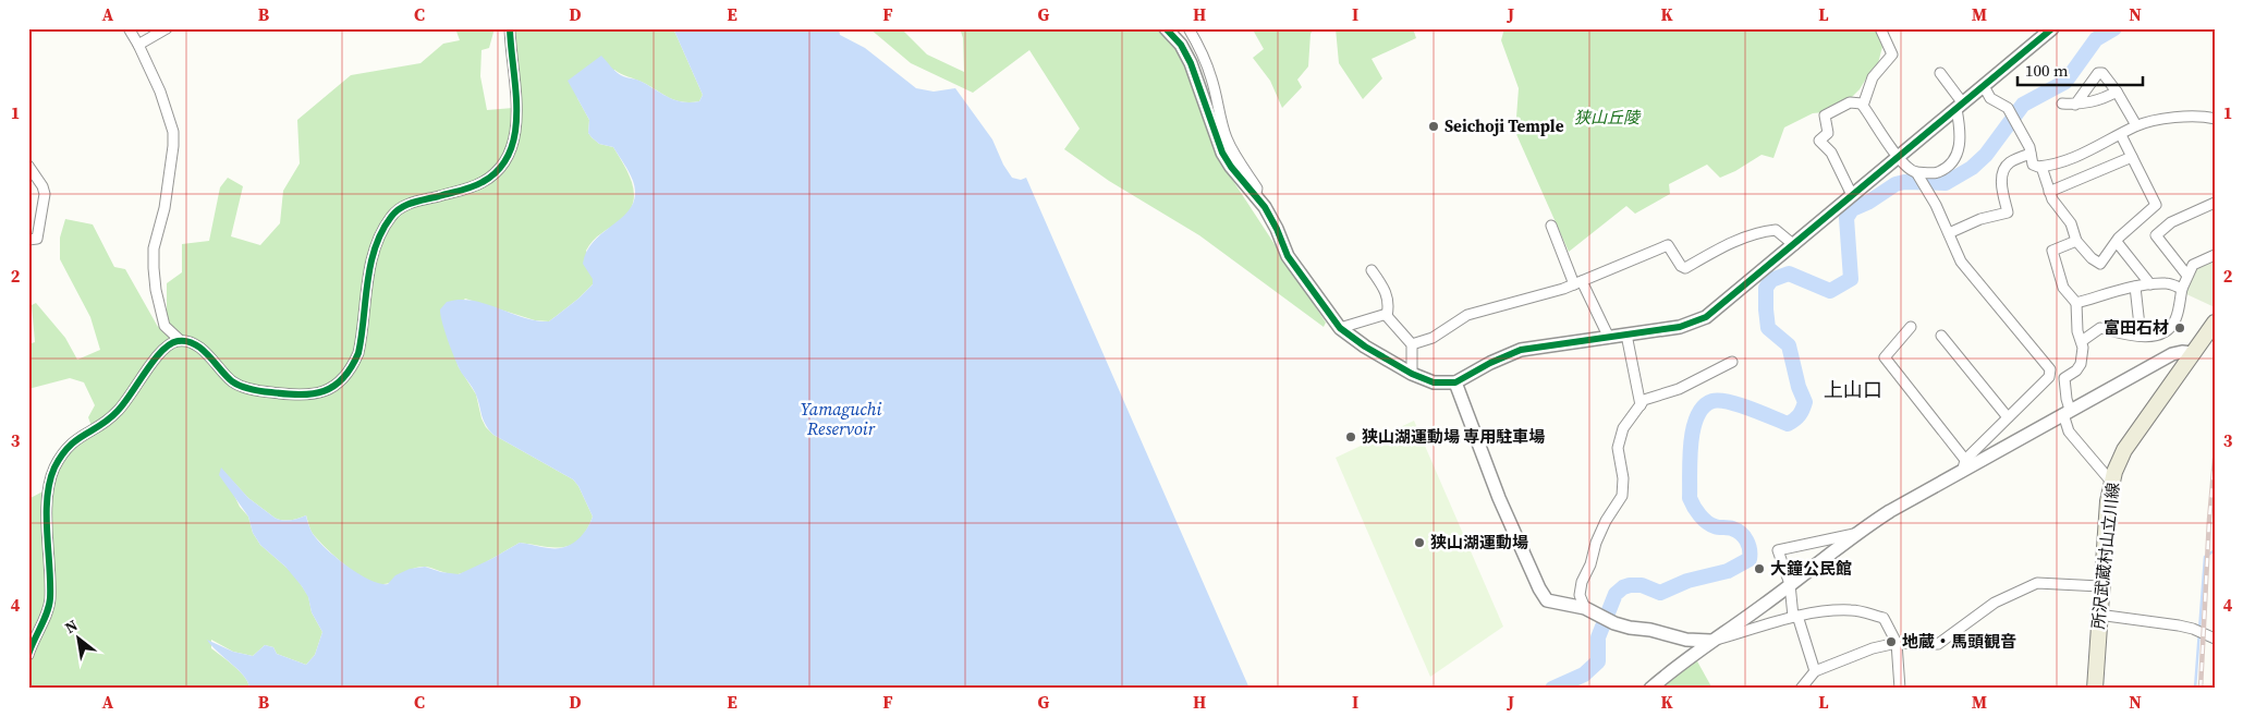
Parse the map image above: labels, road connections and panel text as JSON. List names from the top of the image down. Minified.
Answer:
{"streets":{"main road":["所沢武蔵村山立川線"]},"districts":["上山口"],"water":["Yamaguchi Reservoir"],"parks":["狭山丘陵"],"places":["Seichoji Temple","富田石材","狭山湖運動場 専用駐車場","狭山湖運動場","大鐘公民館","地蔵・馬頭観音"],"scale_bar":"100 m","north":"top left","grid":{"columns":["A","B","C","D","E","F","G","H","I","J","K","L","M","N"],"rows":["1","2","3","4"]}}
